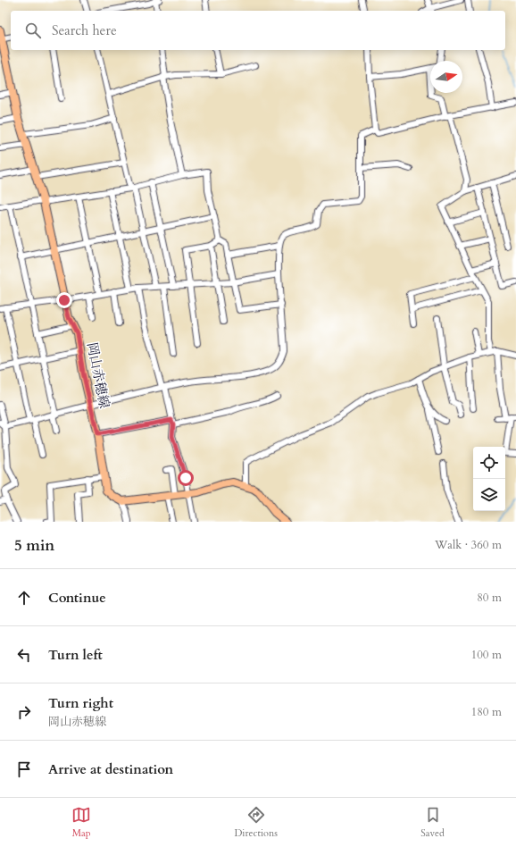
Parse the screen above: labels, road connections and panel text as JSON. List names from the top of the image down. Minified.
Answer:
{"streets":{"main road":["岡山赤穂線"]},"north":"right","page":{"search":"Search here","heading":["5 min","Walk · 360 m"],"list":[["Continue","80 m"],["Turn left","100 m"],["Turn right","岡山赤穂線","180 m"],"Arrive at destination"],"nav":["Map","Directions","Saved"]}}
